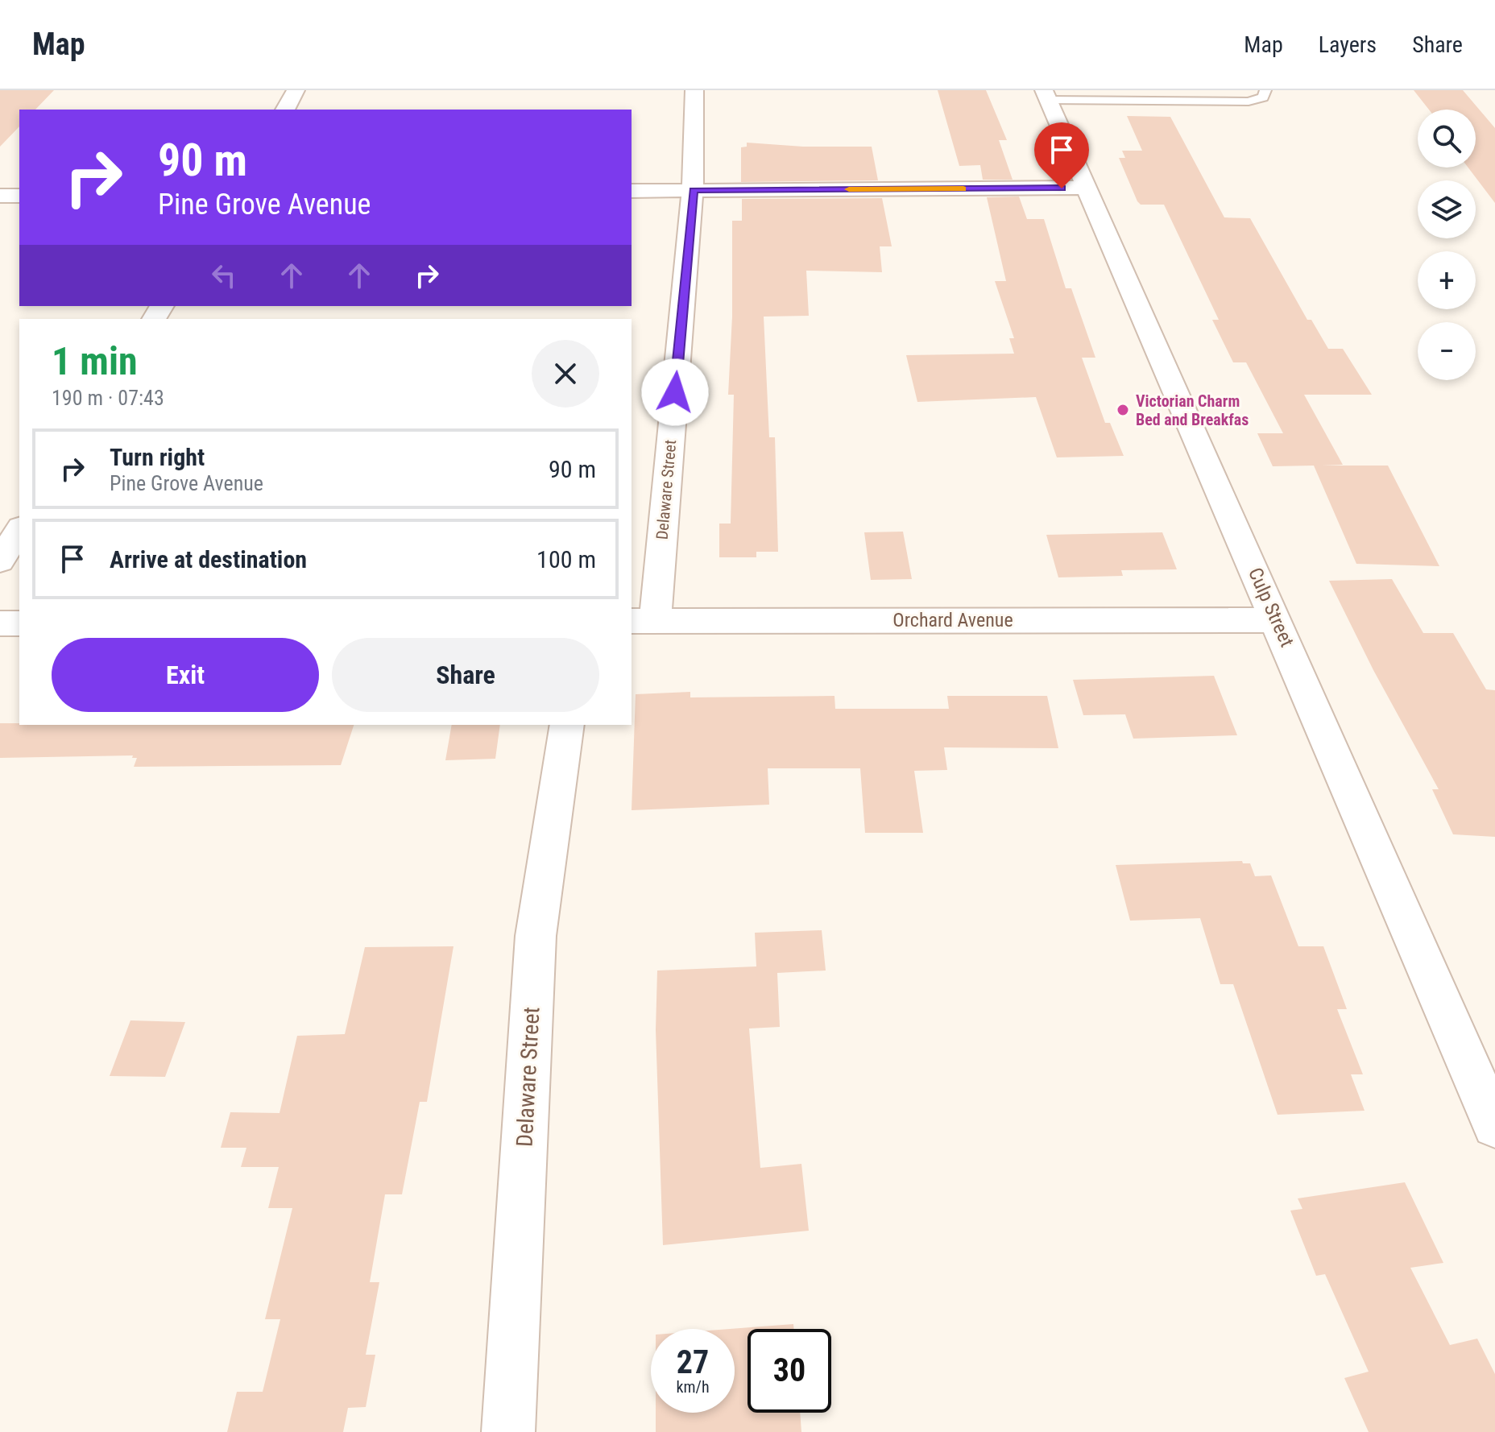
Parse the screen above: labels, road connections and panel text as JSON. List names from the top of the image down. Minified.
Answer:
{"streets":{"street":["Delaware Street","Culp Street","Orchard Avenue"]},"crossings":[["Delaware Street","Orchard Avenue"],["Culp Street","Orchard Avenue"]],"places":["Victorian Charm Bed and Breakfas"],"page":{"header":"Map","nav":["Map","Layers","Share"],"map_buttons":["+","−"],"turn":["90 m","Pine Grove Avenue"],"heading":["1 min","190 m · 07:43"],"list":[{"name":"Turn right","note":"Pine Grove Avenue","value":"90 m"},{"name":"Arrive at destination","value":"100 m"}],"buttons":["Exit","Share"],"speed":"27 km/h","limit":"30"}}
